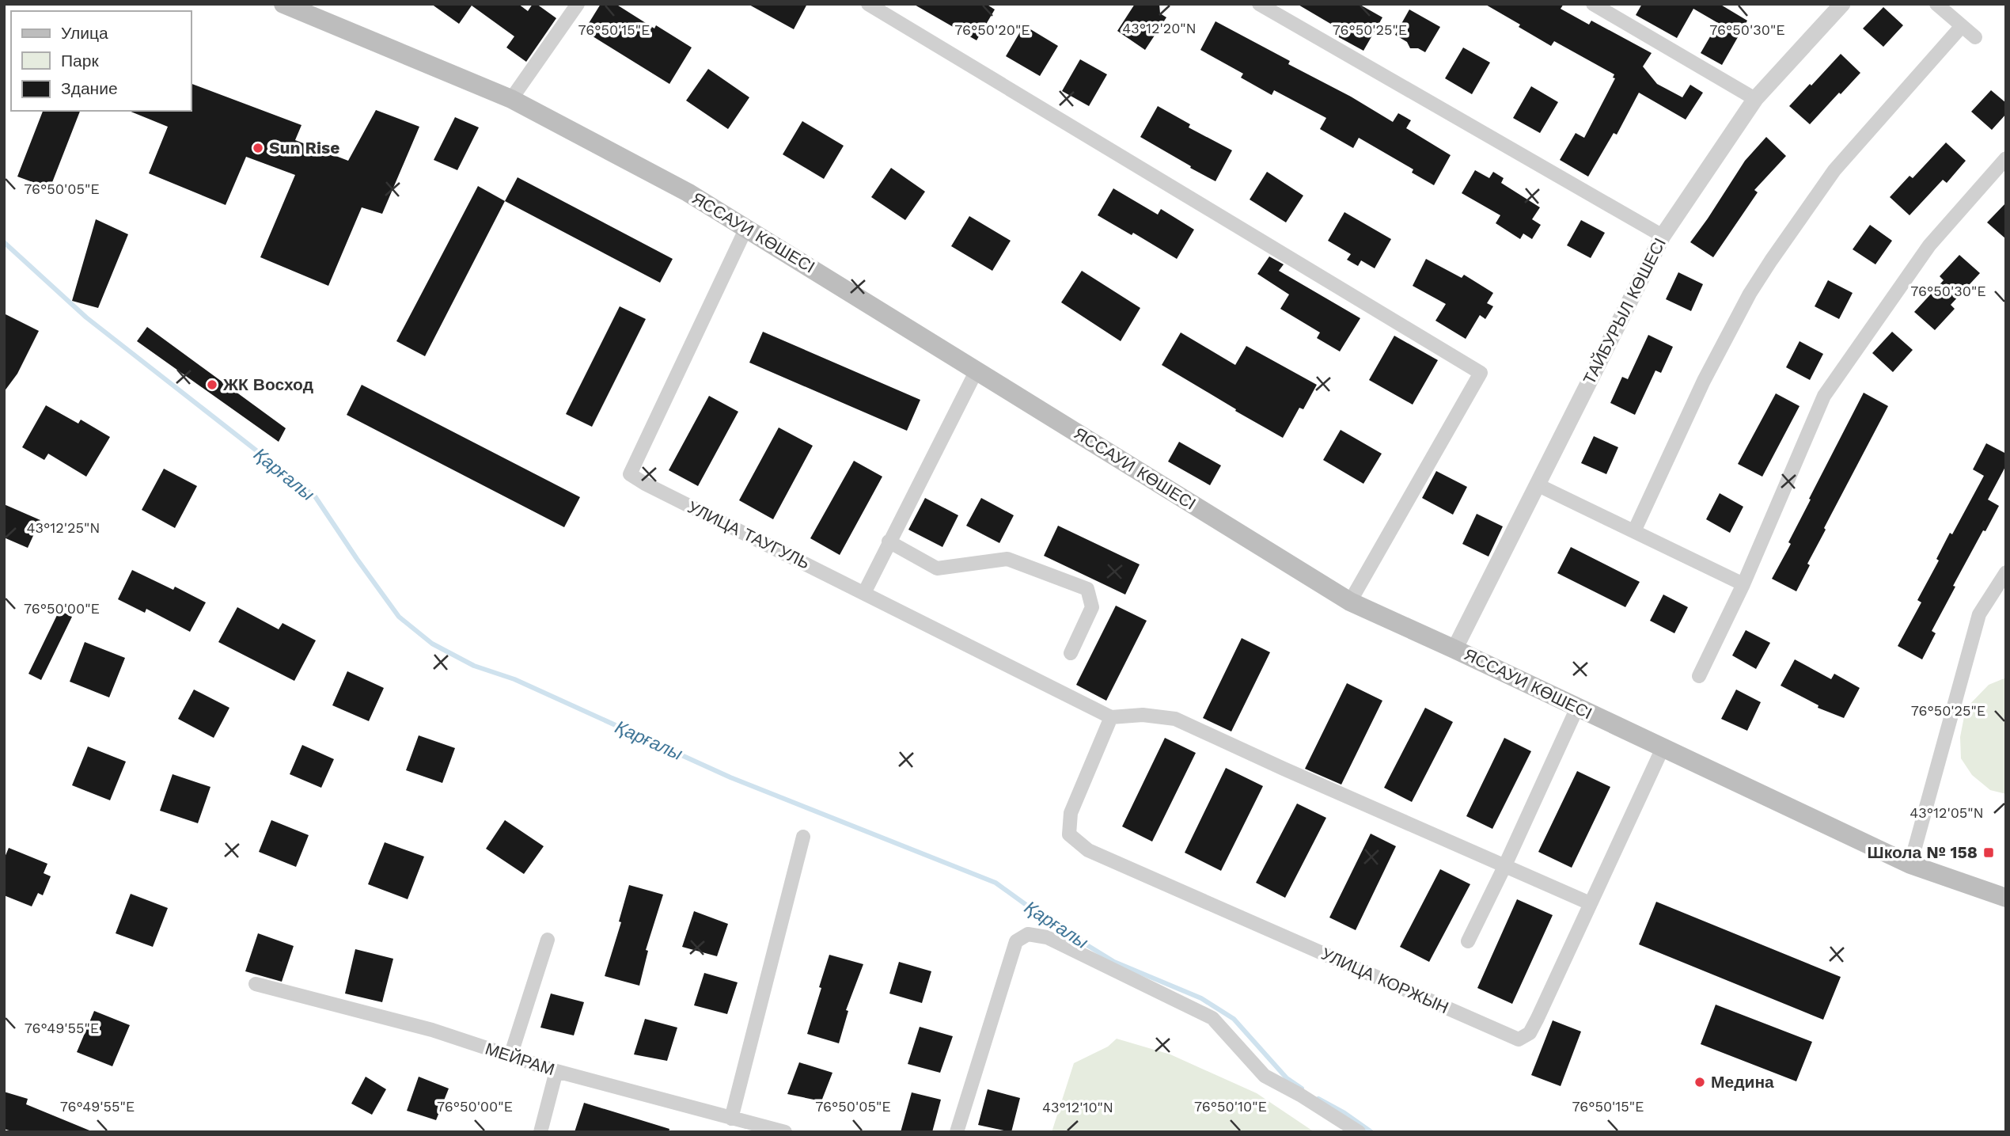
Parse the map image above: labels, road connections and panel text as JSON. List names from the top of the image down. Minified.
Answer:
{"streets":{"main road":["ЯССАУИ КӨШЕСІ"],"street":["ТАЙБУРЫЛ КӨШЕСІ","УЛИЦА ТАУГУЛЬ","УЛИЦА КОРЖЫН","МЕЙРАМ"]},"crossings":[["ЯССАУИ КӨШЕСІ","ТАЙБУРЫЛ КӨШЕСІ"],["ЯССАУИ КӨШЕСІ","УЛИЦА ТАУГУЛЬ"],["ЯССАУИ КӨШЕСІ","УЛИЦА КОРЖЫН"],["УЛИЦА ТАУГУЛЬ","УЛИЦА КОРЖЫН"]],"water":["Қарғалы"],"places":{"other":["Sun Rise","ЖК Восход","Медина"],"transit":["Школа № 158"]},"legend":["Улица","Парк","Здание"],"coordinates":["43°12'20\"N","76°50'20\"E","76°50'25\"E","76°50'30\"E","76°50'15\"E","76°50'05\"E","43°12'25\"N","76°50'00\"E","43°12'05\"N","76°49'55\"E","76°50'10\"E","43°12'10\"N"]}
